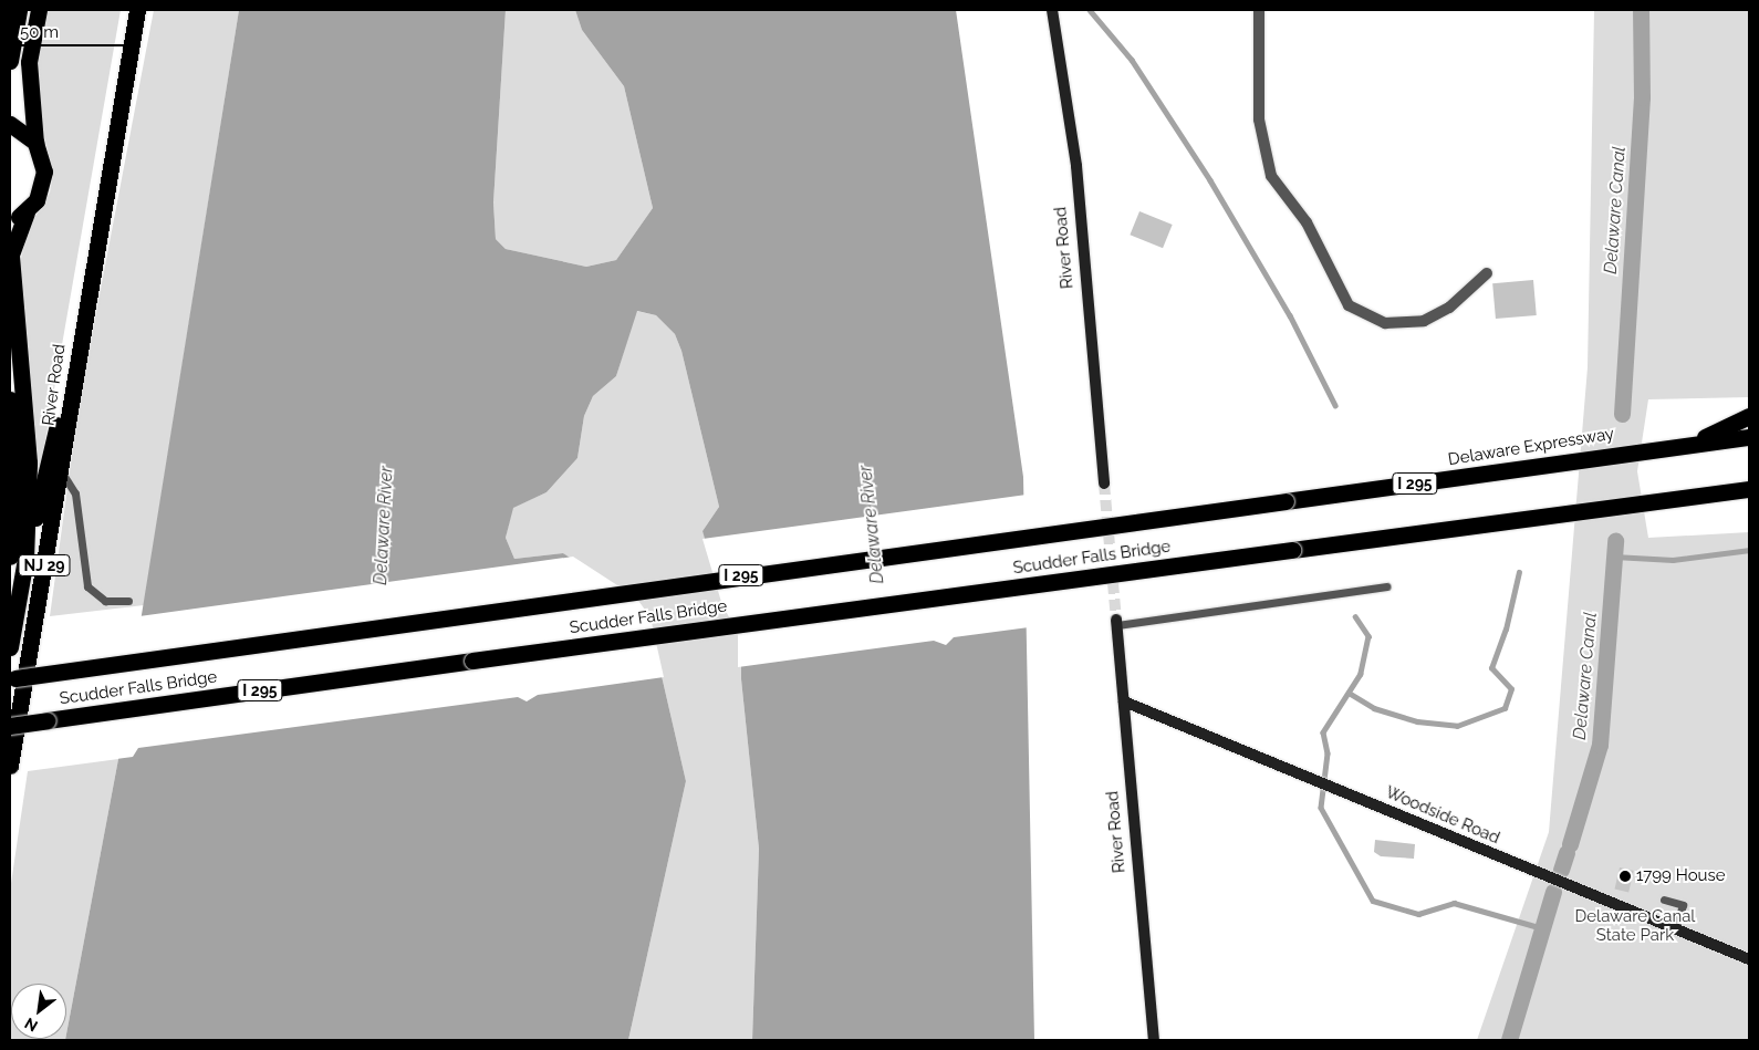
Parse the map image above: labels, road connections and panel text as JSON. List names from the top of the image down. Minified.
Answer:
{"streets":{"highway":["River Road","Delaware Expressway","I 295","Scudder Falls Bridge","NJ 29"],"main road":["Woodside Road"]},"crossings":[["River Road","Woodside Road"],["Delaware Expressway","Scudder Falls Bridge"]],"water":["Delaware Canal","Delaware River"],"parks":["Delaware Canal State Park"],"places":["1799 House"],"scale_bar":"50 m","north":"bottom left"}
